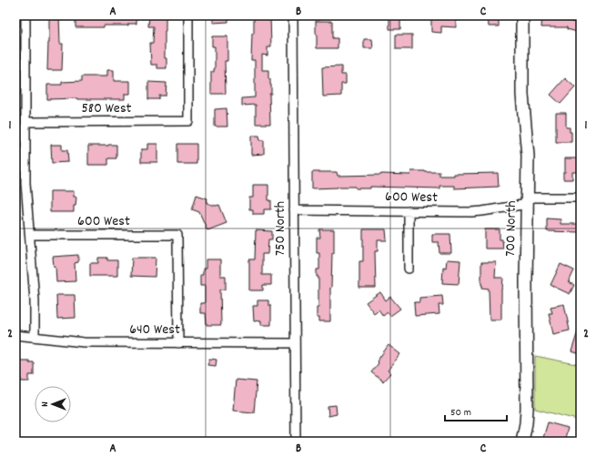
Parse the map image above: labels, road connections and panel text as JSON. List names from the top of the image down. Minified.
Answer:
{"streets":{"street":["580 West","600 West","750 North","700 North","640 West"]},"crossings":[["600 West","750 North"],["600 West","700 North"],["600 West","640 West"],["750 North","640 West"]],"scale_bar":"50 m","north":"left","grid":{"columns":["A","B","C"],"rows":["1","2"]}}
